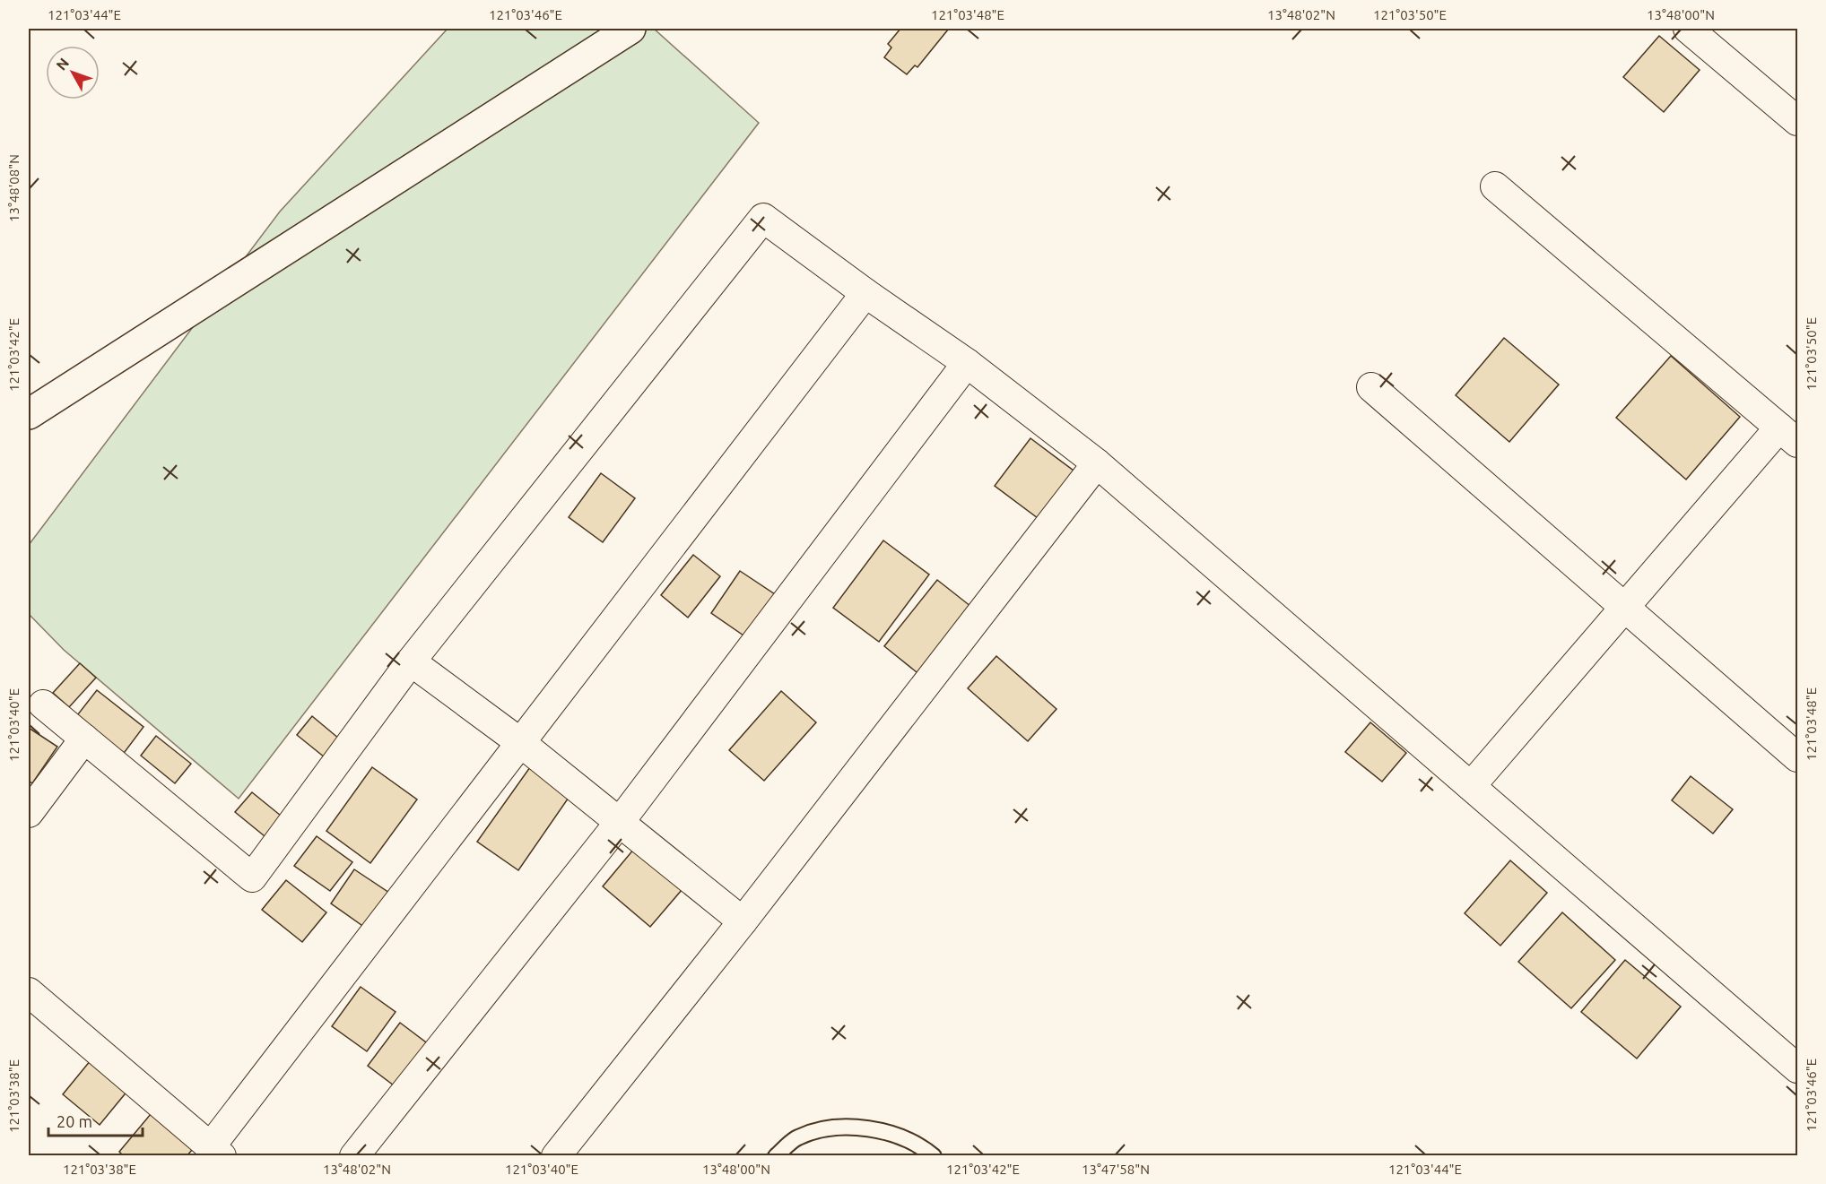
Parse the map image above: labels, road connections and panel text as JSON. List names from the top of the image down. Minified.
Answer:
{"scale_bar":"20 m","north":"top left","coordinates":["121°03'44\"E","121°03'46\"E","121°03'48\"E","13°48'02\"N","121°03'50\"E","13°48'00\"N","13°48'08\"N","121°03'42\"E","121°03'40\"E","121°03'38\"E","13°47'58\"N"]}
